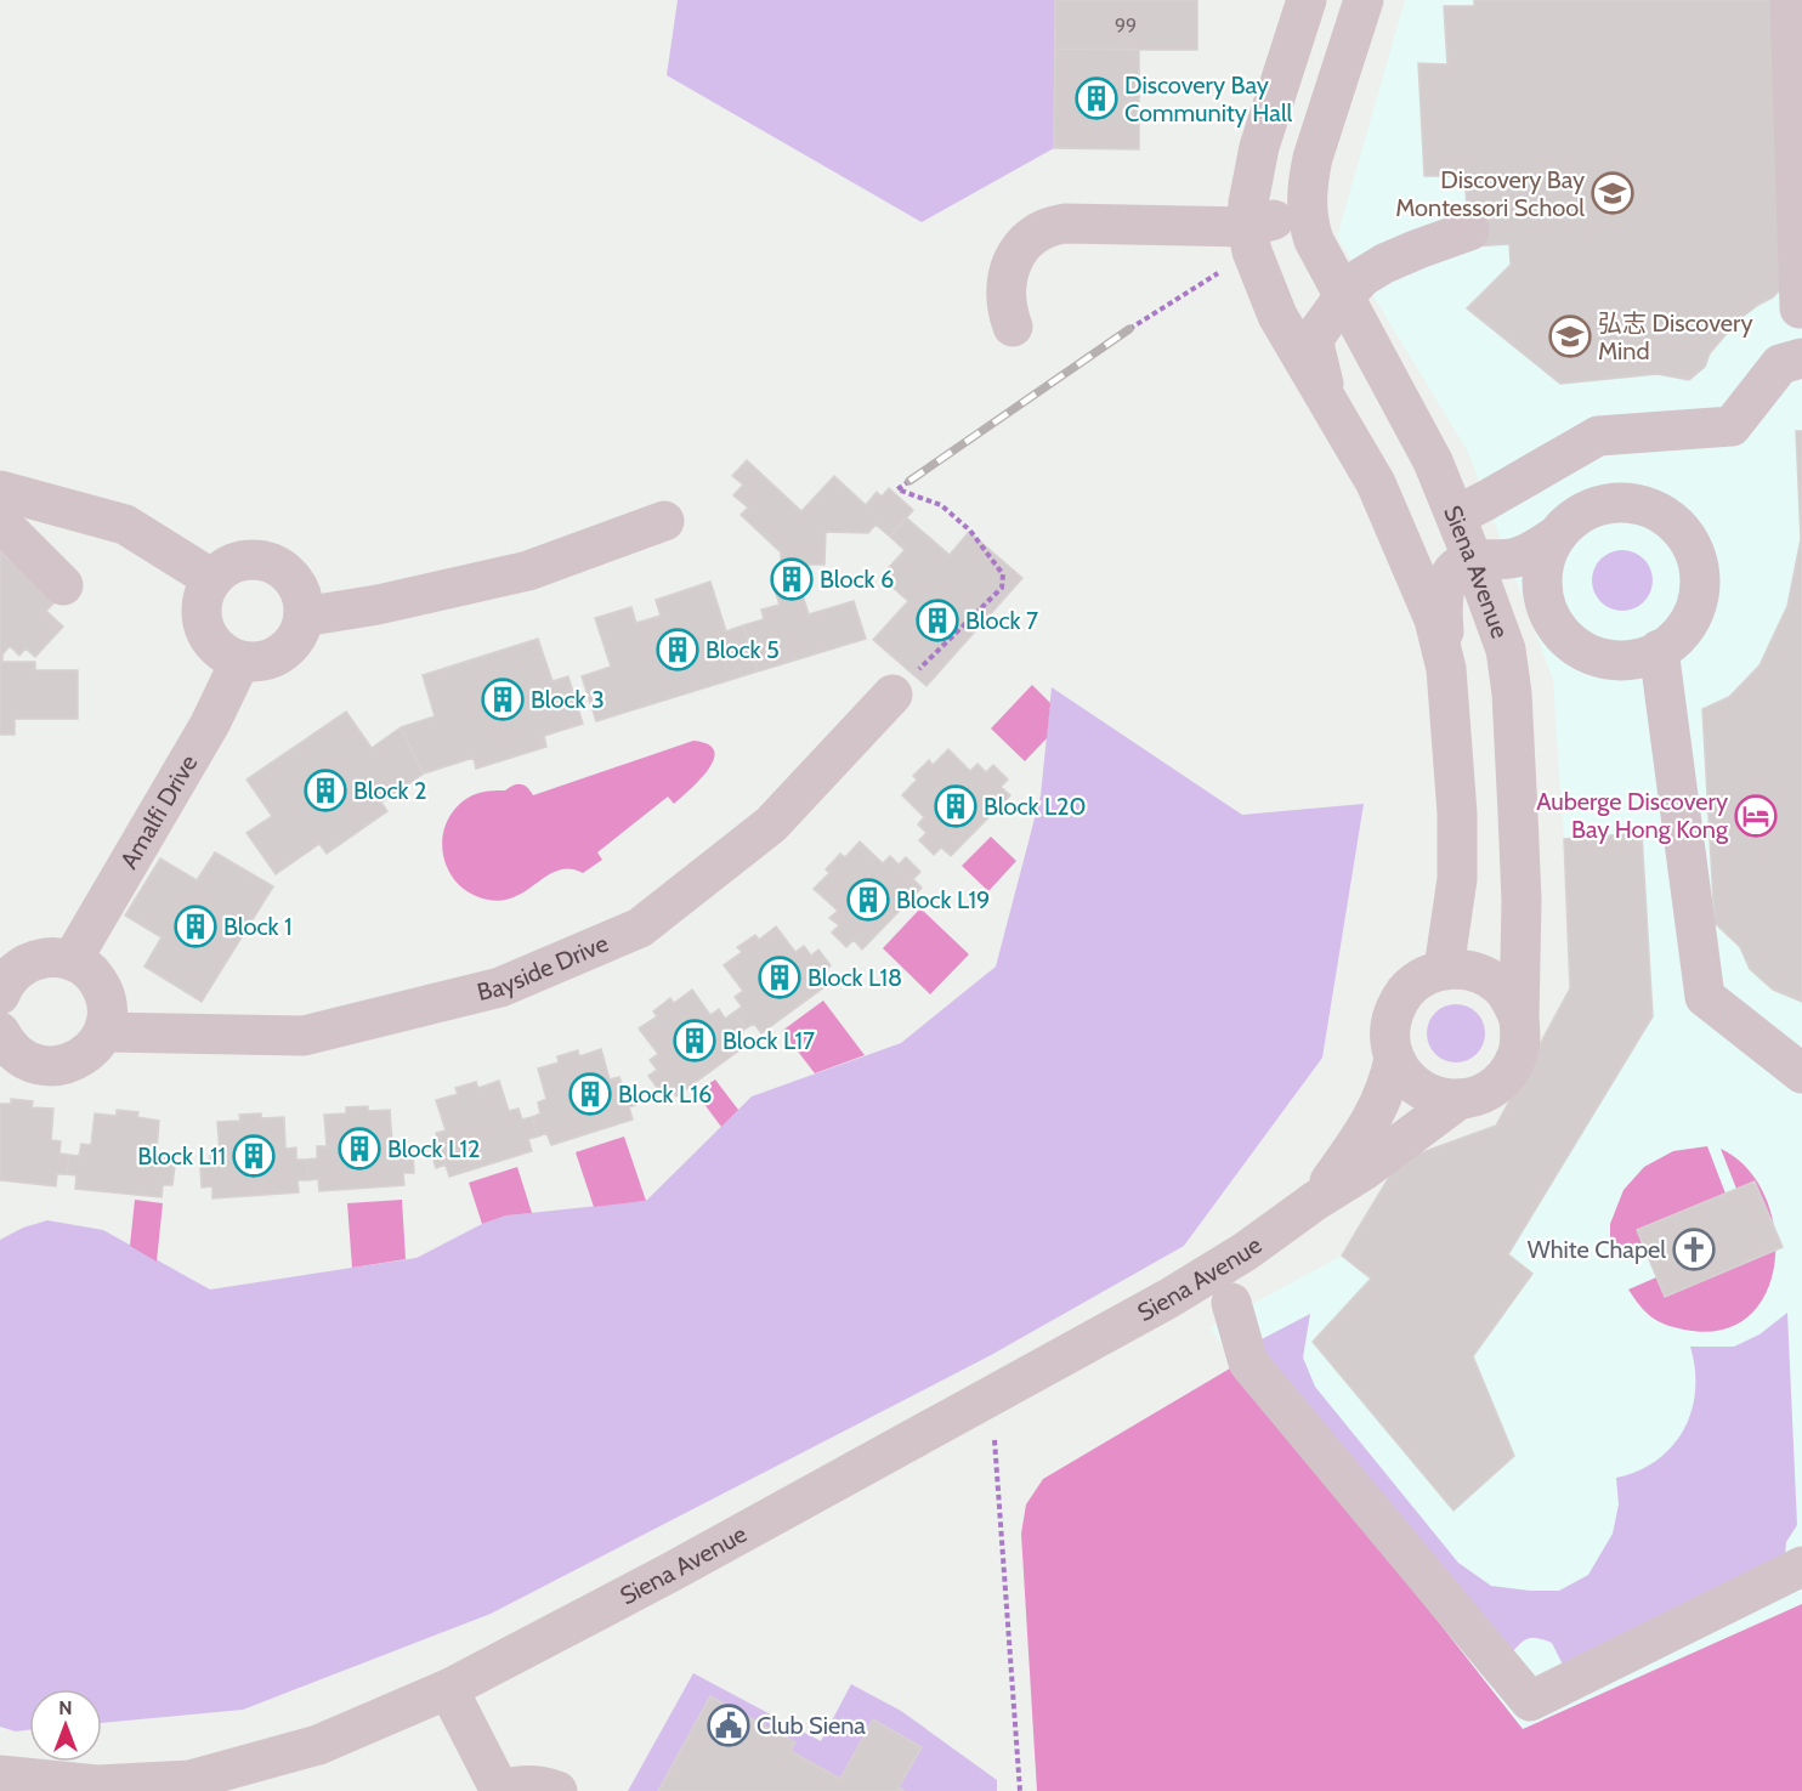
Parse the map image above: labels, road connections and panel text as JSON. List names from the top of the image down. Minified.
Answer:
{"streets":{"street":["Siena Avenue","Amalfi Drive","Bayside Drive"]},"places":{"building":["Discovery Bay Community Hall","Block 6","Block 7","Block 5","Block 3","Block 2","Block L20","Block L19","Block 1","Block L18","Block L17","Block L16","Block L12","Block L11"],"school or university":["Discovery Bay Montessori School","弘志 Discovery Mind"],"hotel":["Auberge Discovery Bay Hong Kong"],"church":["White Chapel"],"public building":["Club Siena"]},"house_numbers":["99"],"north":"top"}
